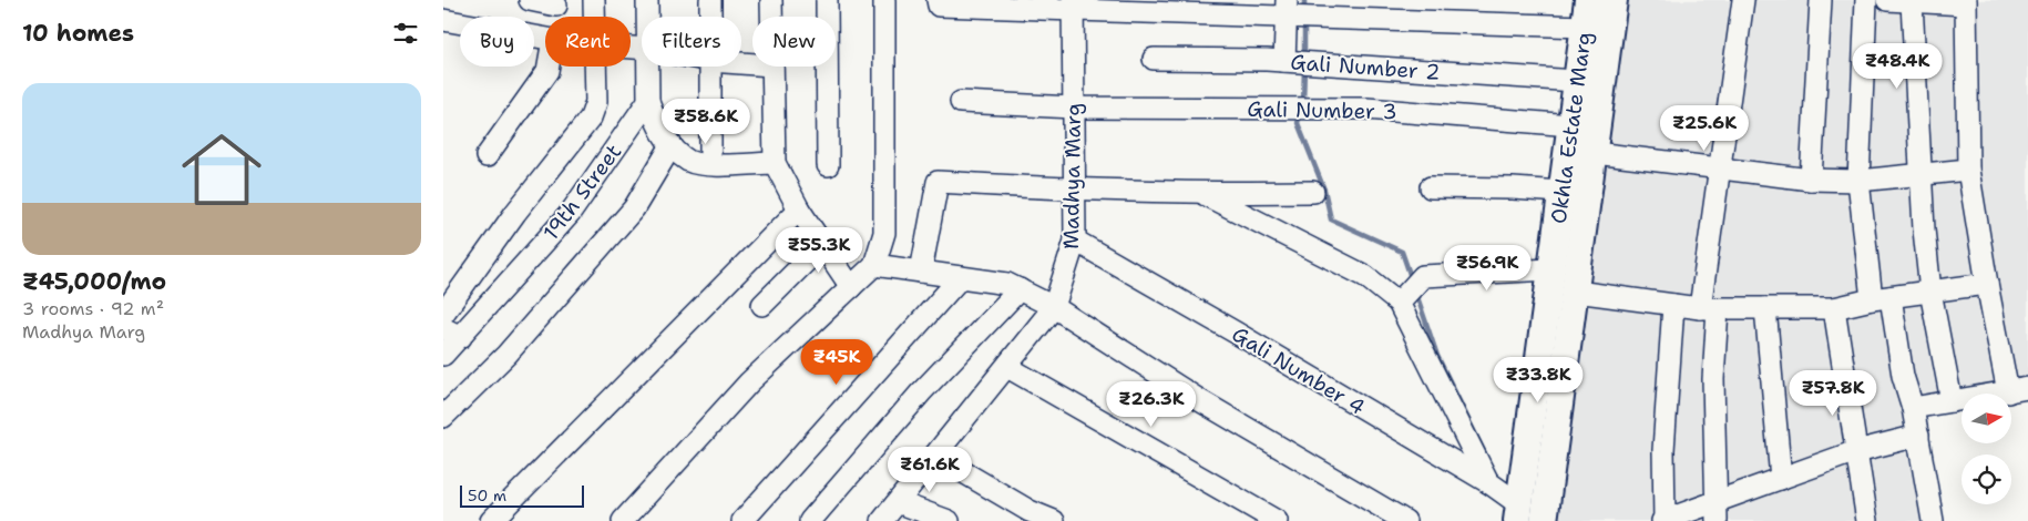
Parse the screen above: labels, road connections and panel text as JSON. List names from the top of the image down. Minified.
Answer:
{"streets":{"main road":["Okhla Estate Marg"],"street":["Gali Number 2","Gali Number 3","Madhya Marg","19th Street","Gali Number 4"]},"crossings":[["Gali Number 2","Okhla Estate Marg"],["Gali Number 3","Okhla Estate Marg"],["Gali Number 3","Madhya Marg"],["Okhla Estate Marg","Gali Number 4"],["Madhya Marg","Gali Number 4"]],"scale_bar":"50 m","north":"right","page":{"heading":"10 homes","chip":["Buy","Rent","Filters","New"],"price":["₹48.4K","₹58.6K","₹25.6K","₹55.3K","₹56.9K","₹45K","₹33.8K","₹57.8K","₹26.3K","₹61.6K"],"list":[{"name":"₹45,000/mo","note":"3 rooms · 92 m² · Madhya Marg"}],"scale":"50 m"}}
